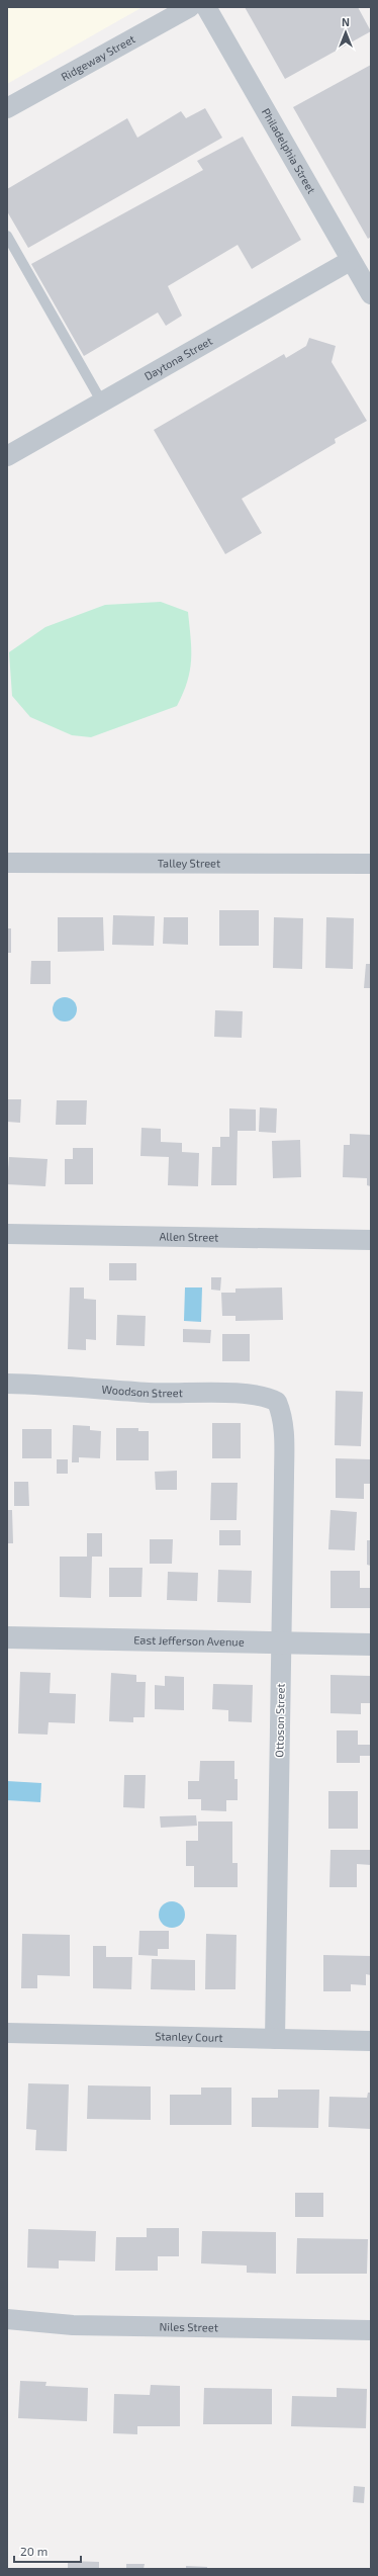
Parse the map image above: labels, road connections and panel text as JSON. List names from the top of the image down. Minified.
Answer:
{"streets":{"street":["Ridgeway Street","Philadelphia Street","Daytona Street","Talley Street","Allen Street","Woodson Street","East Jefferson Avenue","Ottoson Street","Stanley Court","Niles Street"]},"crossings":[["Philadelphia Street","Daytona Street"],["Woodson Street","Ottoson Street"],["East Jefferson Avenue","Ottoson Street"],["Ottoson Street","Stanley Court"]],"scale_bar":"20 m","north":"top"}
